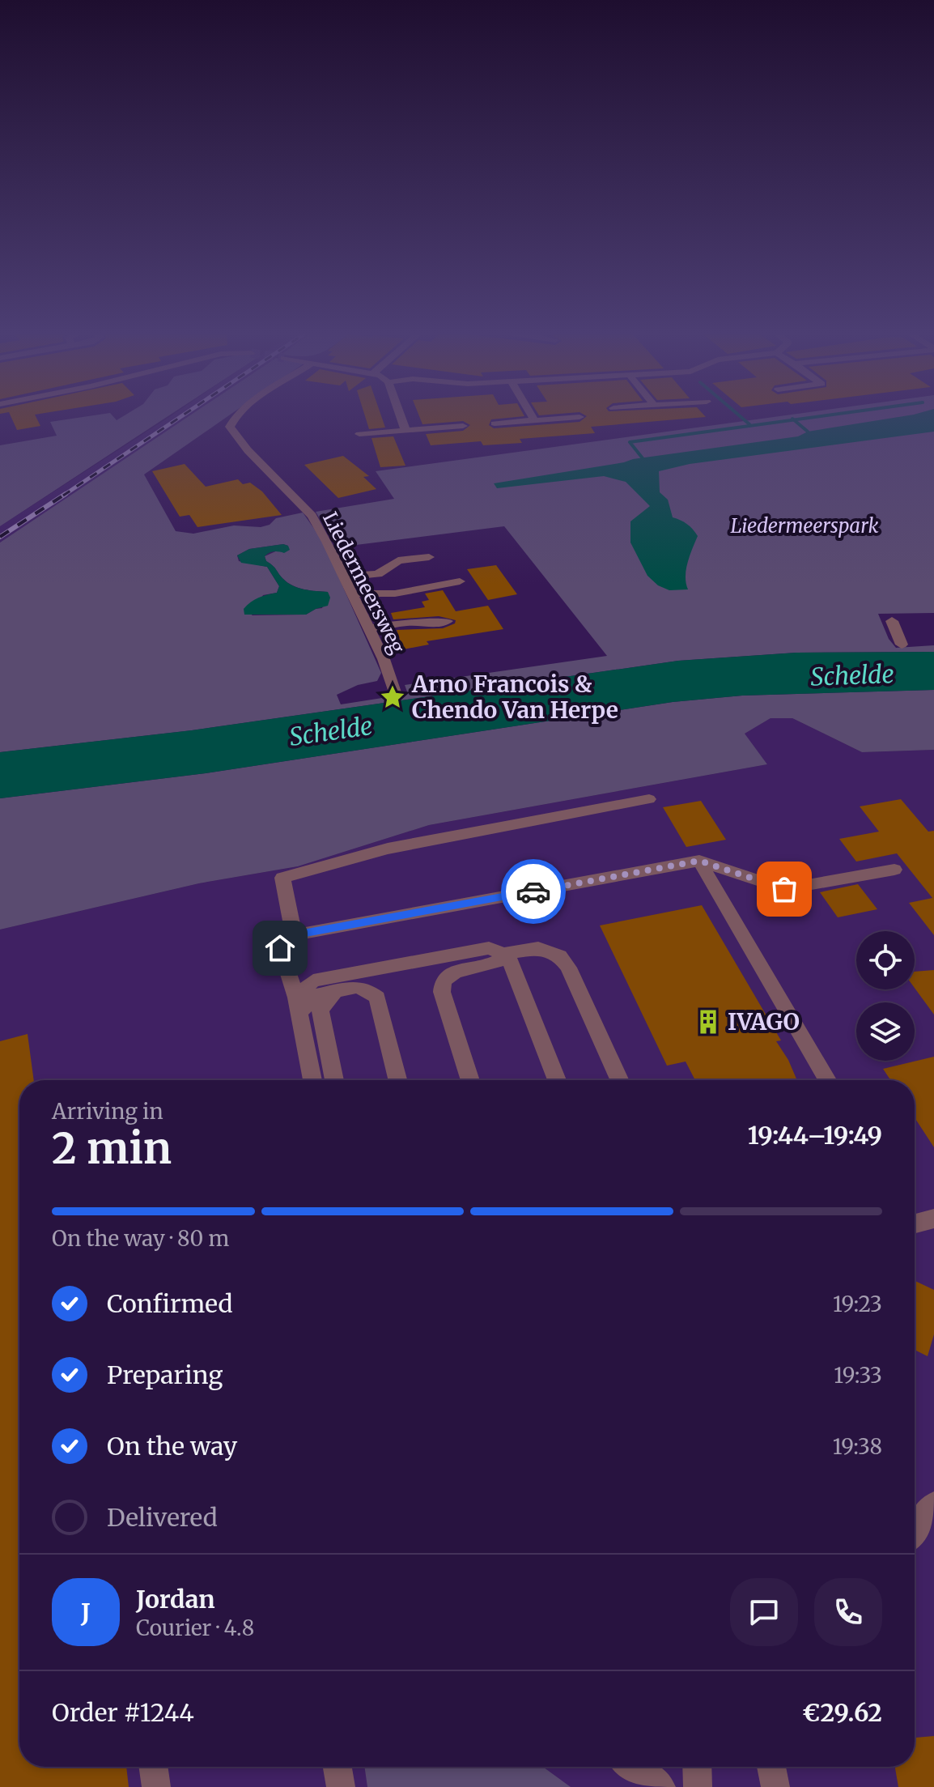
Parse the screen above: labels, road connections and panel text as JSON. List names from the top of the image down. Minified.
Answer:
{"streets":{"street":["Liedermeersweg"]},"water":["Schelde"],"parks":["Liedermeerspark"],"places":{"place":["Arno Francois & Chendo Van Herpe"],"building":["IVAGO"]},"page":{"heading":["2 min","Arriving in","19:44–19:49"],"panel":["Jordan","Courier · 4.8","Order #1244","€29.62"],"bar":"On the way · 80 m","list":[["Confirmed","19:23"],["Preparing","19:33"],["On the way","19:38"],"Delivered"],"round":"J"}}
